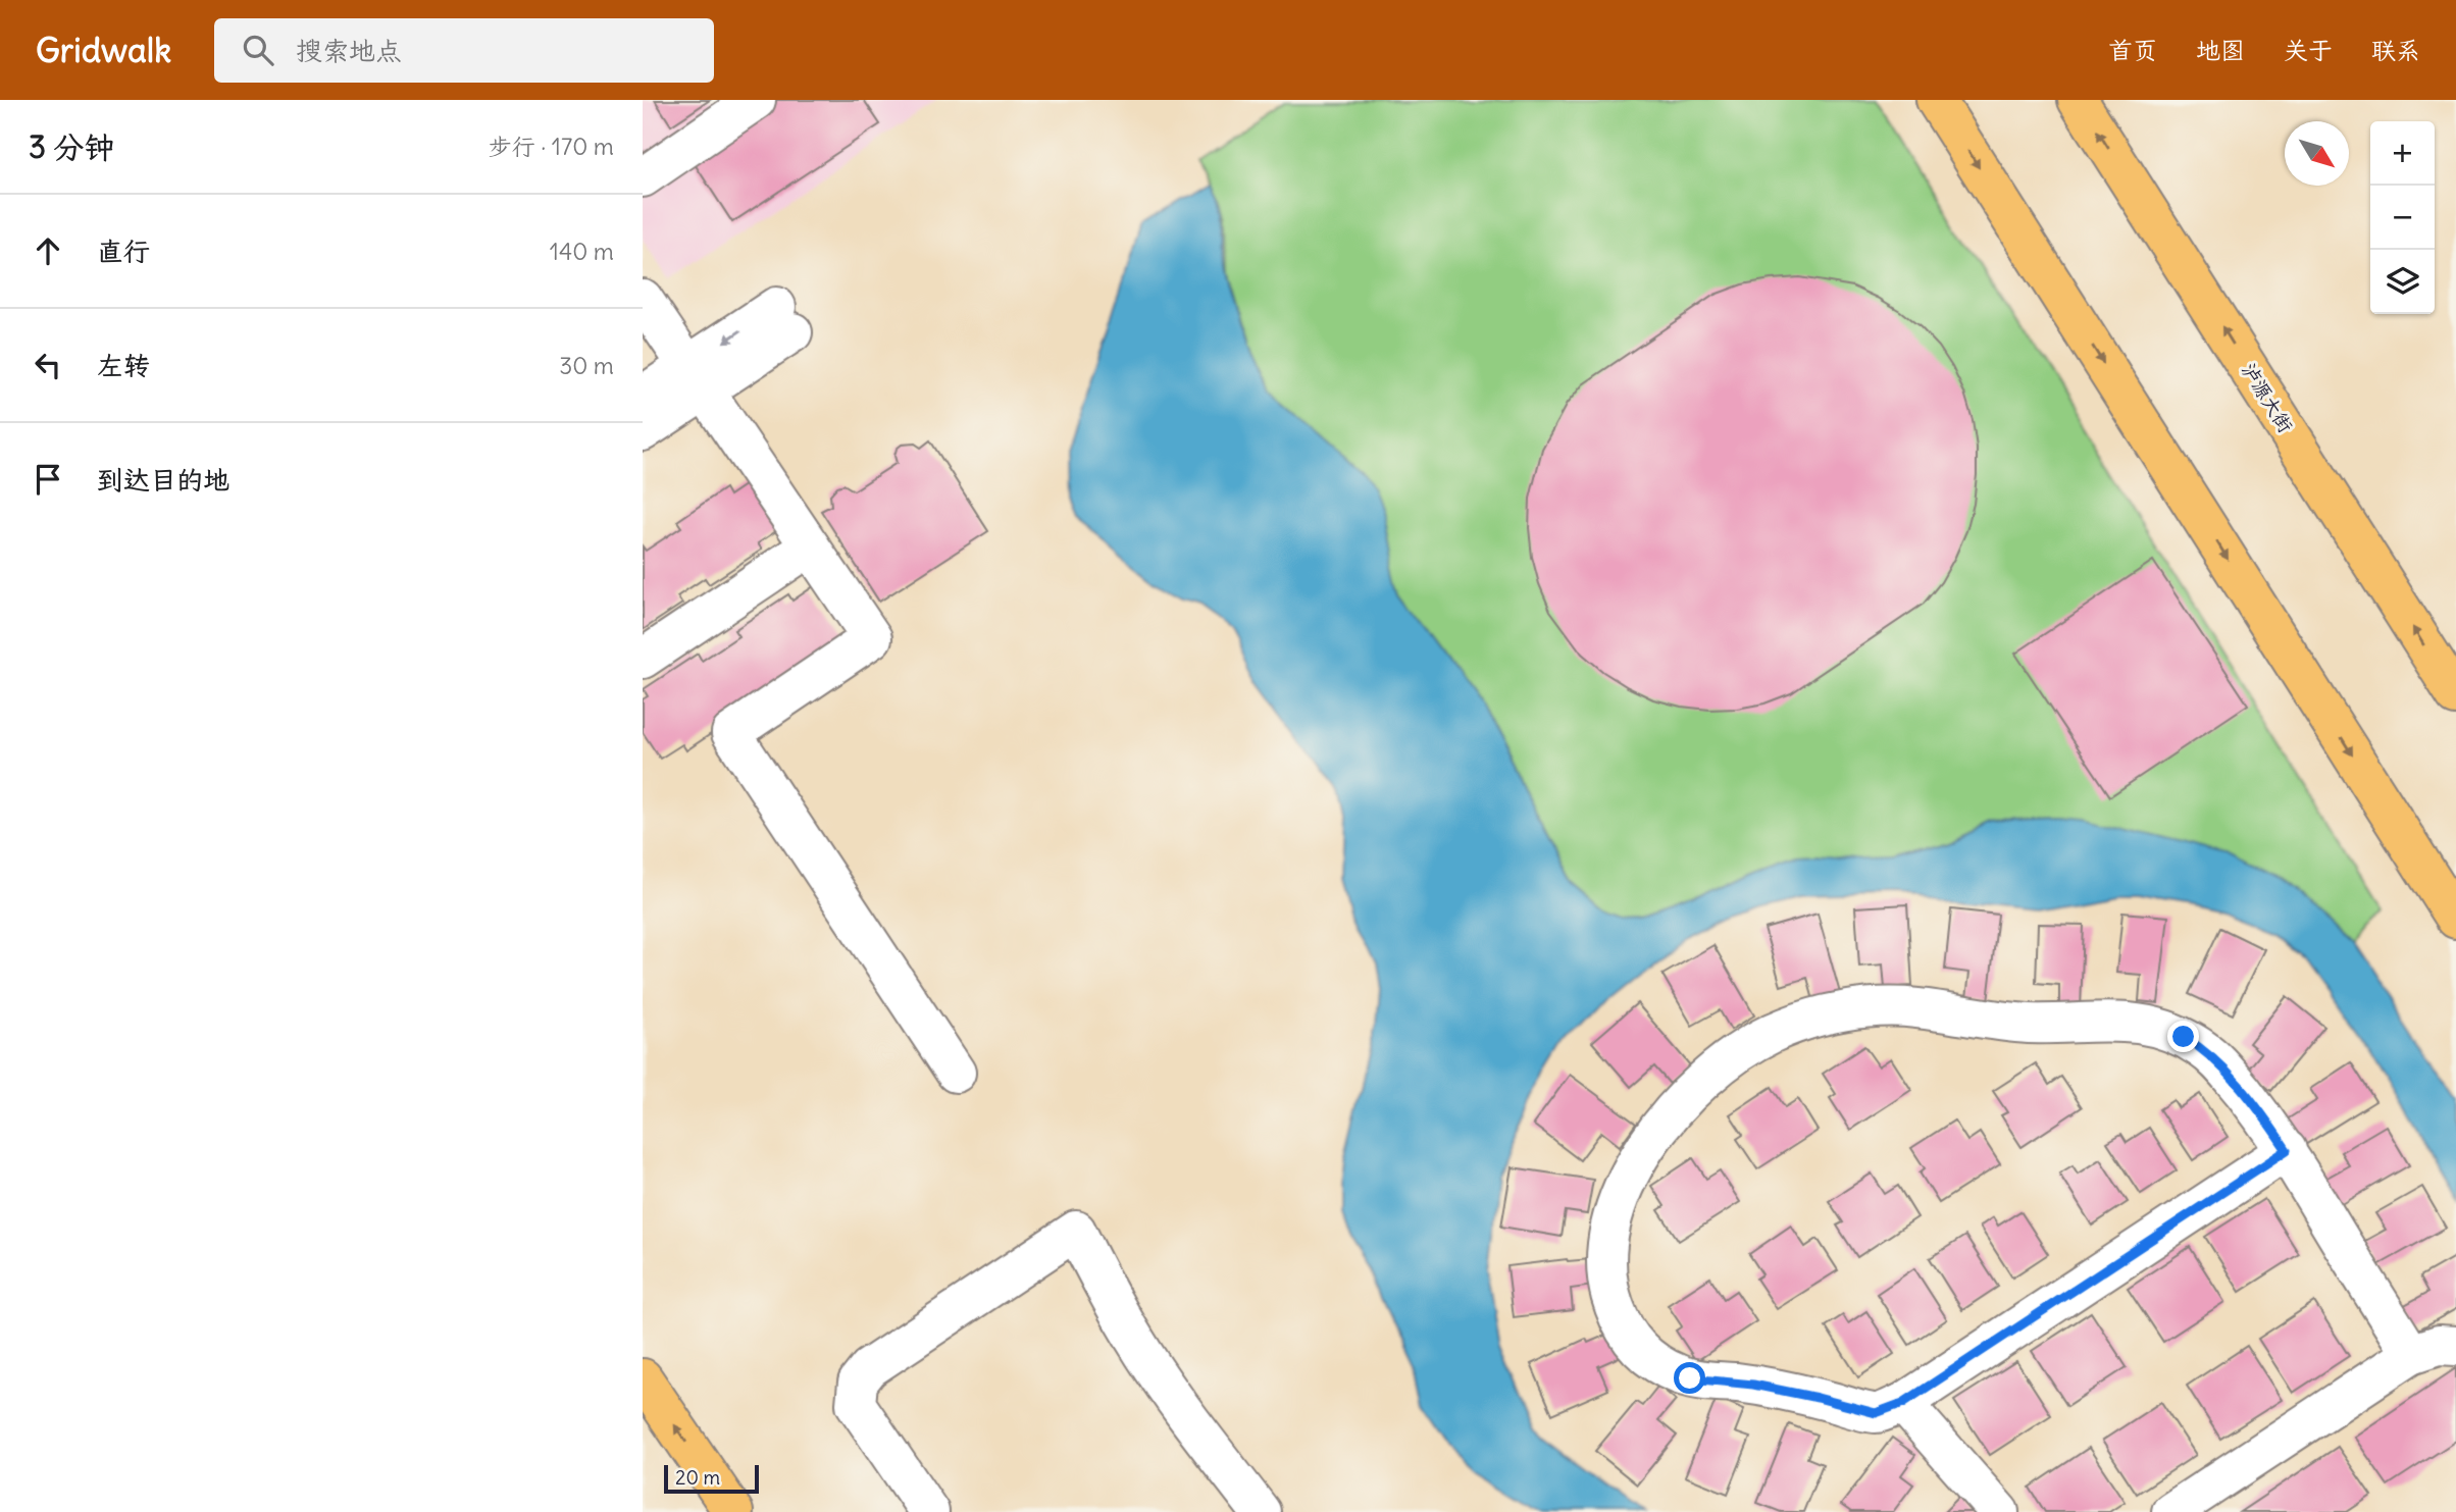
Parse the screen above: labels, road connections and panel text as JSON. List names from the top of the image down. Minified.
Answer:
{"streets":{"main road":["泸源大街"]},"scale_bar":"20 m","north":"bottom right","page":{"header":"Gridwalk","search":"搜索地点","nav":["首页","地图","关于","联系"],"heading":["3 分钟","步行 · 170 m"],"map_buttons":["+","−"],"list":[["直行","140 m"],["左转","30 m"],"到达目的地"],"scale":"20 m"}}
